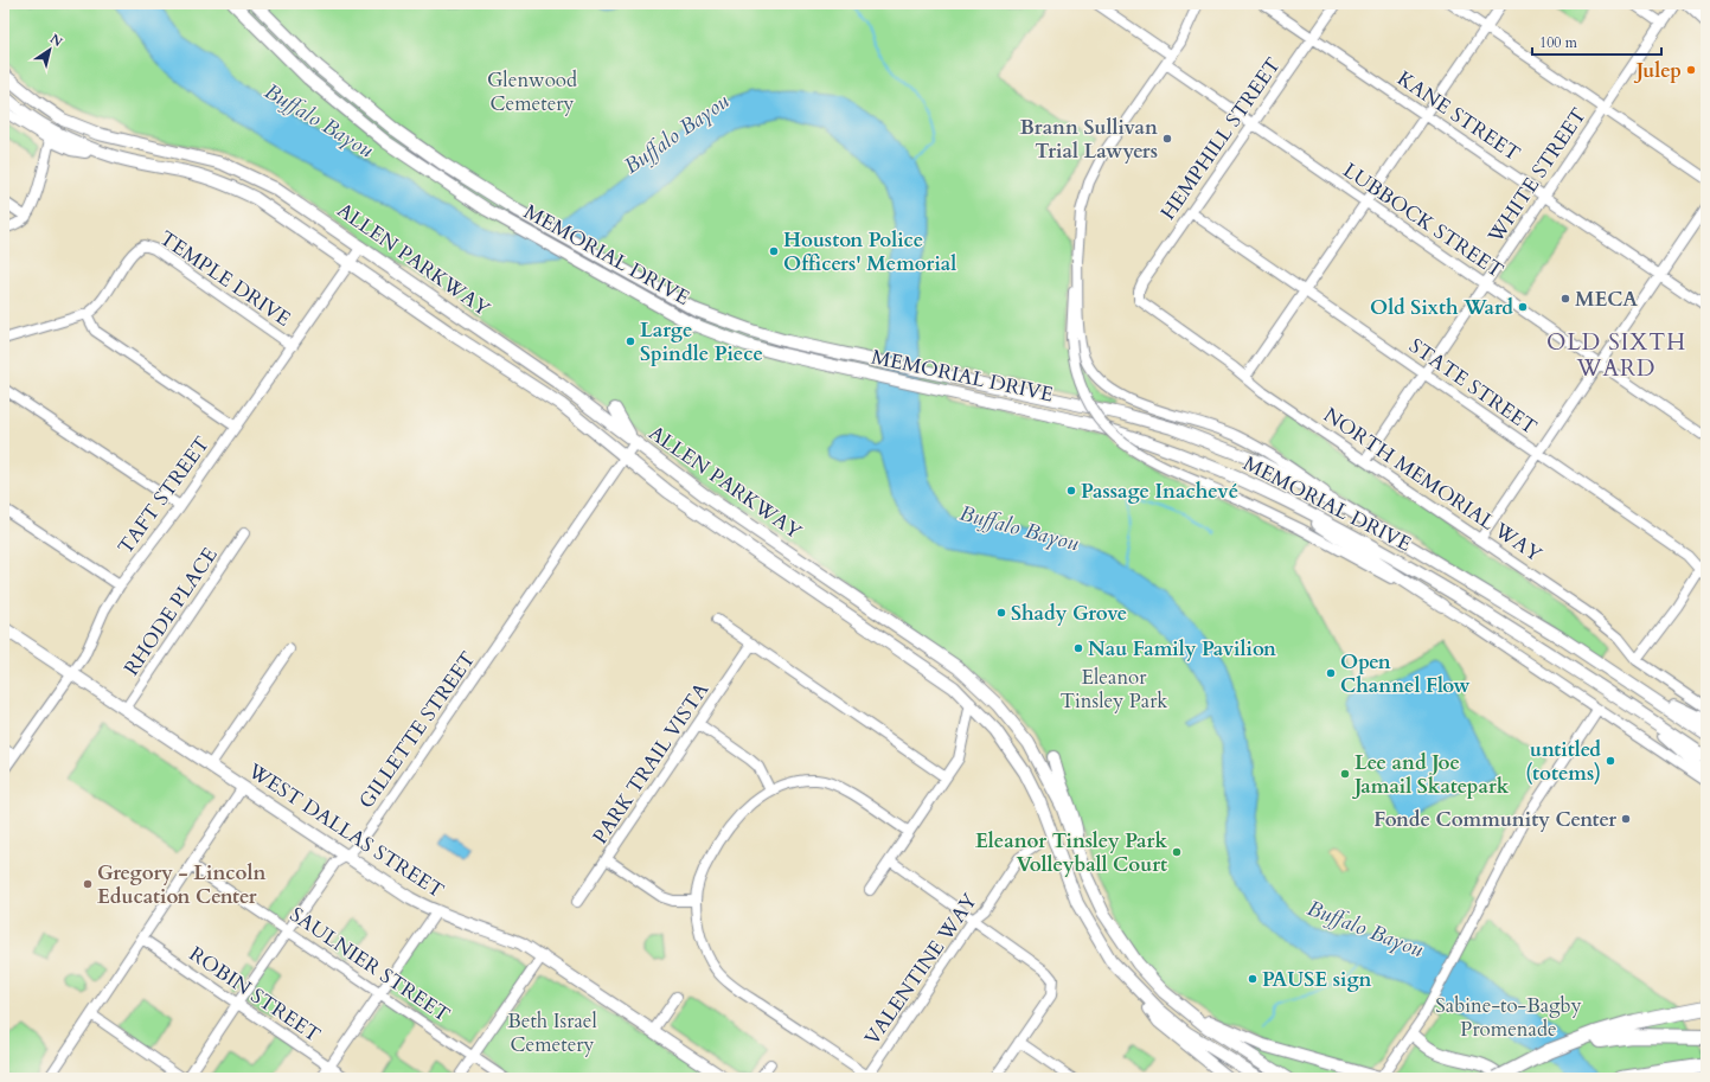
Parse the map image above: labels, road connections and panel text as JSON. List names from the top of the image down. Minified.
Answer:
{"streets":{"main road":["MEMORIAL DRIVE","ALLEN PARKWAY","WEST DALLAS STREET"],"street":["KANE STREET","HEMPHILL STREET","WHITE STREET","LUBBOCK STREET","TEMPLE DRIVE","STATE STREET","NORTH MEMORIAL WAY","TAFT STREET","RHODE PLACE","GILLETTE STREET","PARK TRAIL VISTA","SAULNIER STREET","VALENTINE WAY","ROBIN STREET"]},"crossings":[["KANE STREET","HEMPHILL STREET"],["KANE STREET","WHITE STREET"],["HEMPHILL STREET","LUBBOCK STREET"],["HEMPHILL STREET","STATE STREET"],["HEMPHILL STREET","NORTH MEMORIAL WAY"],["WHITE STREET","LUBBOCK STREET"],["WHITE STREET","STATE STREET"],["WHITE STREET","NORTH MEMORIAL WAY"],["ALLEN PARKWAY","TAFT STREET"],["ALLEN PARKWAY","GILLETTE STREET"],["TEMPLE DRIVE","TAFT STREET"],["TAFT STREET","WEST DALLAS STREET"],["RHODE PLACE","WEST DALLAS STREET"],["GILLETTE STREET","WEST DALLAS STREET"],["GILLETTE STREET","SAULNIER STREET"],["GILLETTE STREET","ROBIN STREET"]],"districts":["OLD SIXTH WARD"],"water":["Buffalo Bayou"],"parks":["Glenwood Cemetery","Eleanor Tinsley Park","Sabine-to-Bagby Promenade","Beth Israel Cemetery"],"places":["Julep","Brann Sullivan Trial Lawyers","Houston Police Officers' Memorial","MECA","Old Sixth Ward","Large Spindle Piece","Passage Inachevé","Shady Grove","Nau Family Pavilion","Open Channel Flow","untitled (totems)","Lee and Joe Jamail Skatepark","Fonde Community Center","Eleanor Tinsley Park Volleyball Court","Gregory - Lincoln Education Center","PAUSE sign"],"scale_bar":"100 m","north":"top right"}
